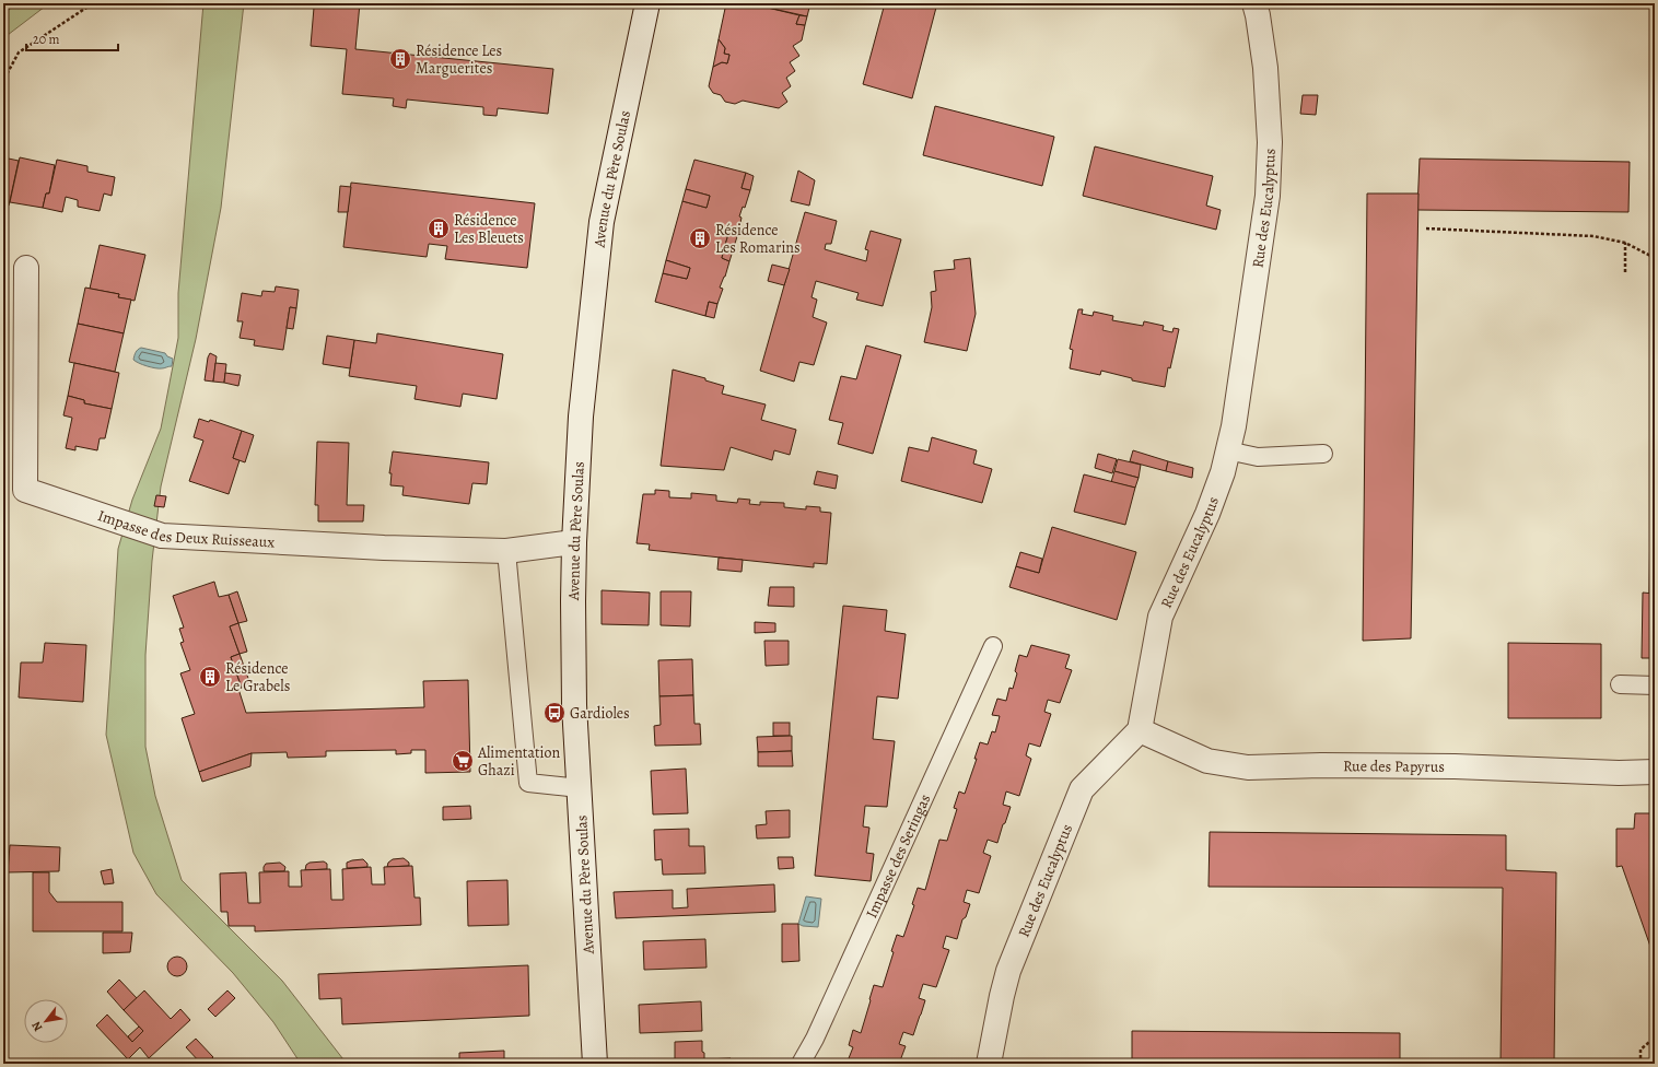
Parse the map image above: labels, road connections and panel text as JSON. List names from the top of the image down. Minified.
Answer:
{"streets":{"street":["Avenue du Père Soulas","Rue des Eucalyptus","Impasse des Deux Ruisseaux","Rue des Papyrus"],"lane":["Impasse des Seringas"]},"crossings":[["Avenue du Père Soulas","Impasse des Deux Ruisseaux"],["Rue des Eucalyptus","Rue des Papyrus"]],"places":{"building":["Résidence Les Marguerites","Résidence Les Bleuets","Résidence Les Romarins","Résidence Le Grabels"],"bus stop":["Gardioles"],"supermarket":["Alimentation Ghazi"]},"scale_bar":"20 m","north":"bottom left"}
